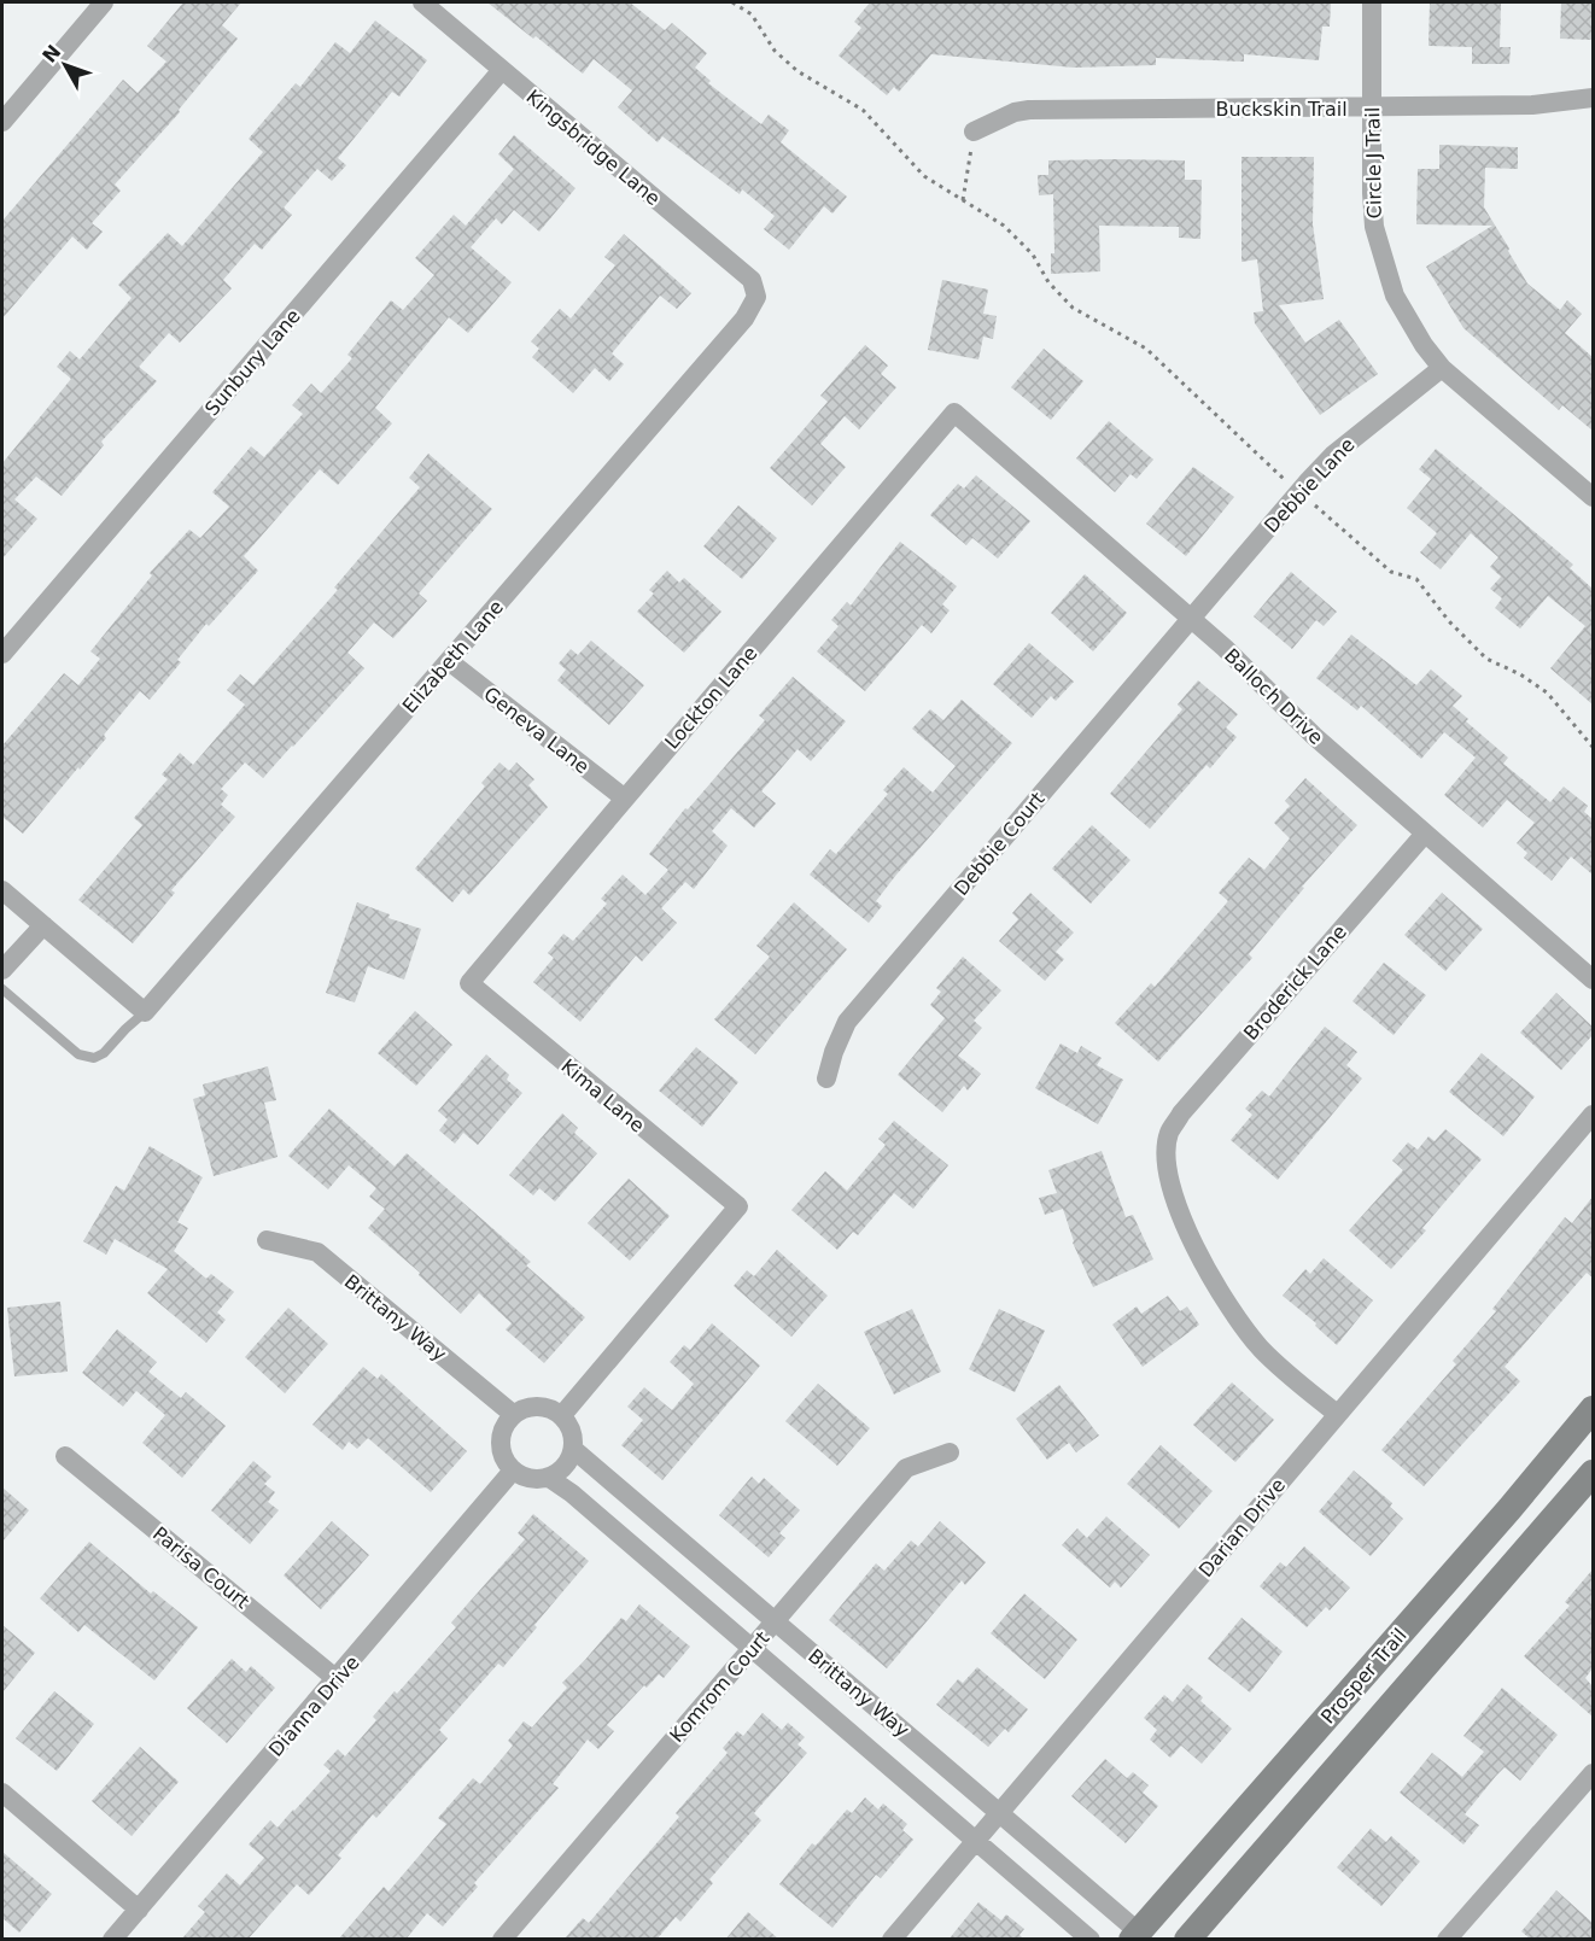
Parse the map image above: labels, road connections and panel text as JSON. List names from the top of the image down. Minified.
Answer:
{"streets":{"main road":["Prosper Trail"],"street":["Buckskin Trail","Kingsbridge Lane","Circle J Trail","Sunbury Lane","Debbie Lane","Elizabeth Lane","Balloch Drive","Lockton Lane","Geneva Lane","Debbie Court","Broderick Lane","Kima Lane","Brittany Way","Darian Drive","Parisa Court","Komrom Court","Dianna Drive"]},"crossings":[["Buckskin Trail","Circle J Trail"],["Kingsbridge Lane","Sunbury Lane"],["Kingsbridge Lane","Elizabeth Lane"],["Circle J Trail","Debbie Lane"],["Debbie Lane","Balloch Drive"],["Debbie Lane","Debbie Court"],["Elizabeth Lane","Geneva Lane"],["Balloch Drive","Lockton Lane"],["Balloch Drive","Debbie Court"],["Balloch Drive","Broderick Lane"],["Lockton Lane","Geneva Lane"],["Lockton Lane","Kima Lane"],["Broderick Lane","Darian Drive"],["Kima Lane","Brittany Way"],["Kima Lane","Dianna Drive"],["Brittany Way","Darian Drive"],["Brittany Way","Prosper Trail"],["Brittany Way","Komrom Court"],["Brittany Way","Dianna Drive"],["Parisa Court","Dianna Drive"]],"north":"top left"}
